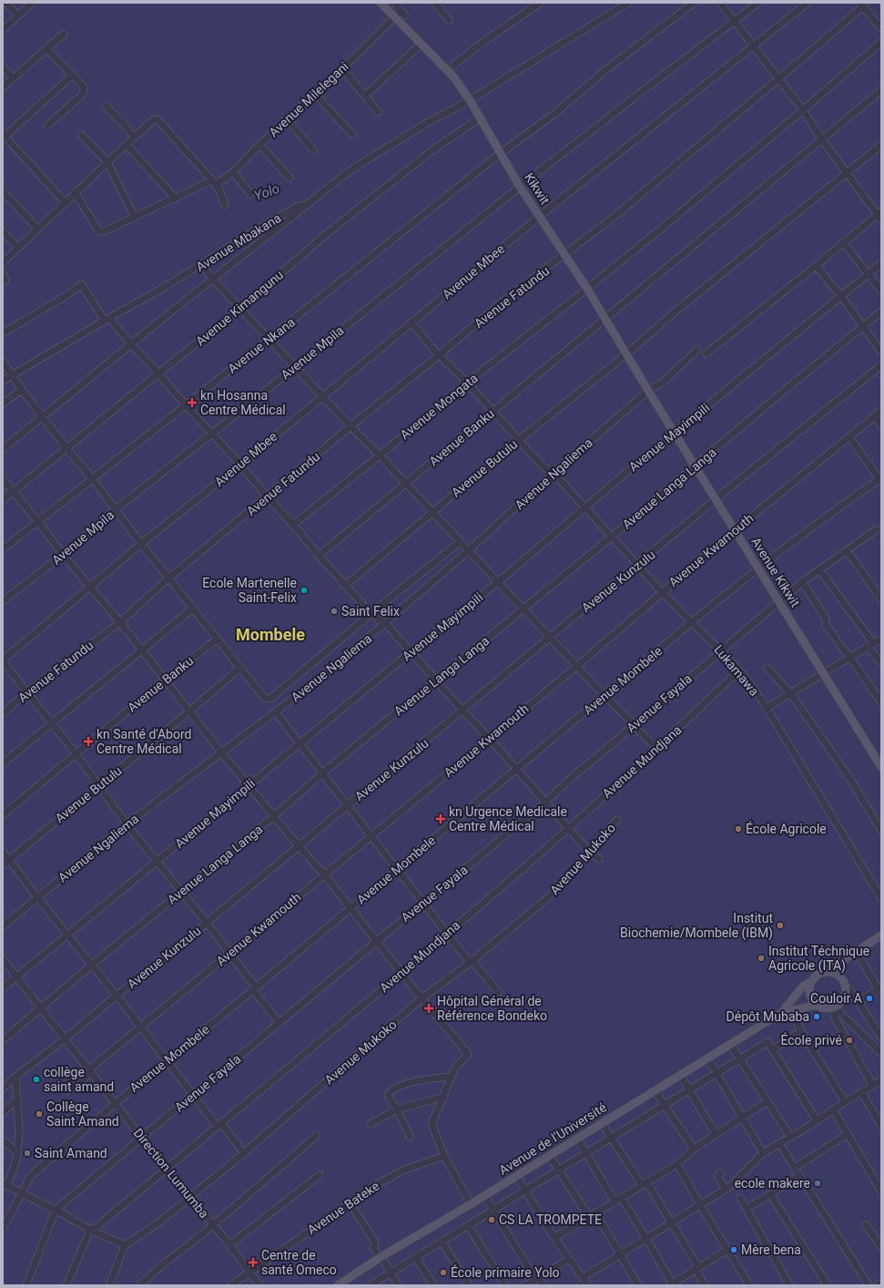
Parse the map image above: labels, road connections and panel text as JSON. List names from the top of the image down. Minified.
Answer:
{"streets":{"main road":["Kikwit","Avenue Kikwit","Avenue de l’Université"],"street":["Avenue Milelegani","Avenue Mbakana","Avenue Mbee","Avenue Fatundu","Avenue Kimangunu","Avenue Nkana","Avenue Mpila","Avenue Mongata","Avenue Banku","Avenue Mayimpili","Avenue Butulu","Avenue Ngaliema","Avenue Langa Langa","Avenue Kwamouth","Avenue Kunzulu","Lukamawa","Avenue Mombele","Avenue Fayala","Avenue Mundjana","Avenue Mukoko","Direction Lumumba","Avenue Bateke"]},"crossings":[["Avenue Milelegani","Kikwit"],["Kikwit","Avenue Mbakana"],["Kikwit","Avenue Mbee"],["Kikwit","Avenue Fatundu"],["Kikwit","Avenue Kimangunu"],["Kikwit","Avenue Nkana"],["Kikwit","Avenue Mpila"],["Kikwit","Avenue Mongata"],["Kikwit","Avenue Banku"],["Kikwit","Avenue Butulu"],["Kikwit","Avenue Ngaliema"],["Kikwit","Avenue Kikwit"],["Avenue Mbee","Lukamawa"],["Avenue Fatundu","Lukamawa"],["Avenue Mongata","Lukamawa"],["Avenue Banku","Lukamawa"],["Avenue Mayimpili","Avenue Kikwit"],["Avenue Mayimpili","Lukamawa"],["Avenue Mayimpili","Direction Lumumba"],["Avenue Butulu","Lukamawa"],["Avenue Ngaliema","Avenue Kikwit"],["Avenue Ngaliema","Lukamawa"],["Avenue Langa Langa","Avenue Kikwit"],["Avenue Langa Langa","Lukamawa"],["Avenue Langa Langa","Direction Lumumba"],["Avenue Kwamouth","Avenue Kikwit"],["Avenue Kwamouth","Lukamawa"],["Avenue Kwamouth","Direction Lumumba"],["Avenue Kikwit","Avenue Kunzulu"],["Avenue Kikwit","Avenue Mombele"],["Avenue Kikwit","Avenue Fayala"],["Avenue Kunzulu","Lukamawa"],["Avenue Kunzulu","Direction Lumumba"],["Lukamawa","Avenue Mombele"],["Lukamawa","Avenue Fayala"],["Lukamawa","Avenue Mundjana"],["Avenue Mombele","Direction Lumumba"],["Avenue Fayala","Direction Lumumba"],["Avenue Mundjana","Direction Lumumba"],["Avenue Mukoko","Direction Lumumba"],["Direction Lumumba","Avenue Bateke"]],"districts":["Mombele"],"water":["Yolo"],"places":{"health":["kn Hosanna Centre Médical","kn Santé d'Abord Centre Médical","kn Urgence Medicale Centre Médical","Hôpital Général de Référence Bondeko","Centre de santé Omeco"],"other":["Ecole Martenelle Saint-Felix","Saint Felix","École Agricole","Institut Biochemie/Mombele (IBM)","Institut Téchnique Agricole (ITA)","Couloir A","Dépôt Mubaba","École privé","collège saint amand","Collège Saint Amand","Saint Amand","ecole makere","CS LA TROMPETE","Mère bena","École primaire Yolo"]}}
